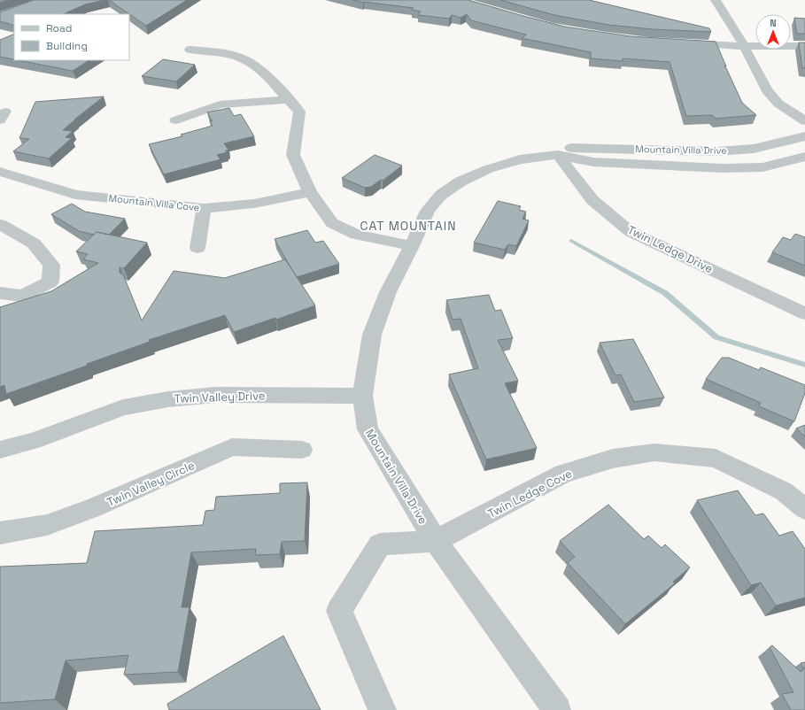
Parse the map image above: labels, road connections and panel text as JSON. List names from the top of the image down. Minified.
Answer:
{"streets":{"street":["Mountain Villa Drive","Mountain Villa Cove","Twin Ledge Drive","Twin Valley Drive","Twin Valley Circle","Twin Ledge Cove"]},"crossings":[["Mountain Villa Drive","Twin Ledge Drive"],["Mountain Villa Drive","Twin Valley Drive"],["Mountain Villa Drive","Twin Ledge Cove"]],"districts":["CAT MOUNTAIN"],"legend":["Road","Building"],"north":"top"}
